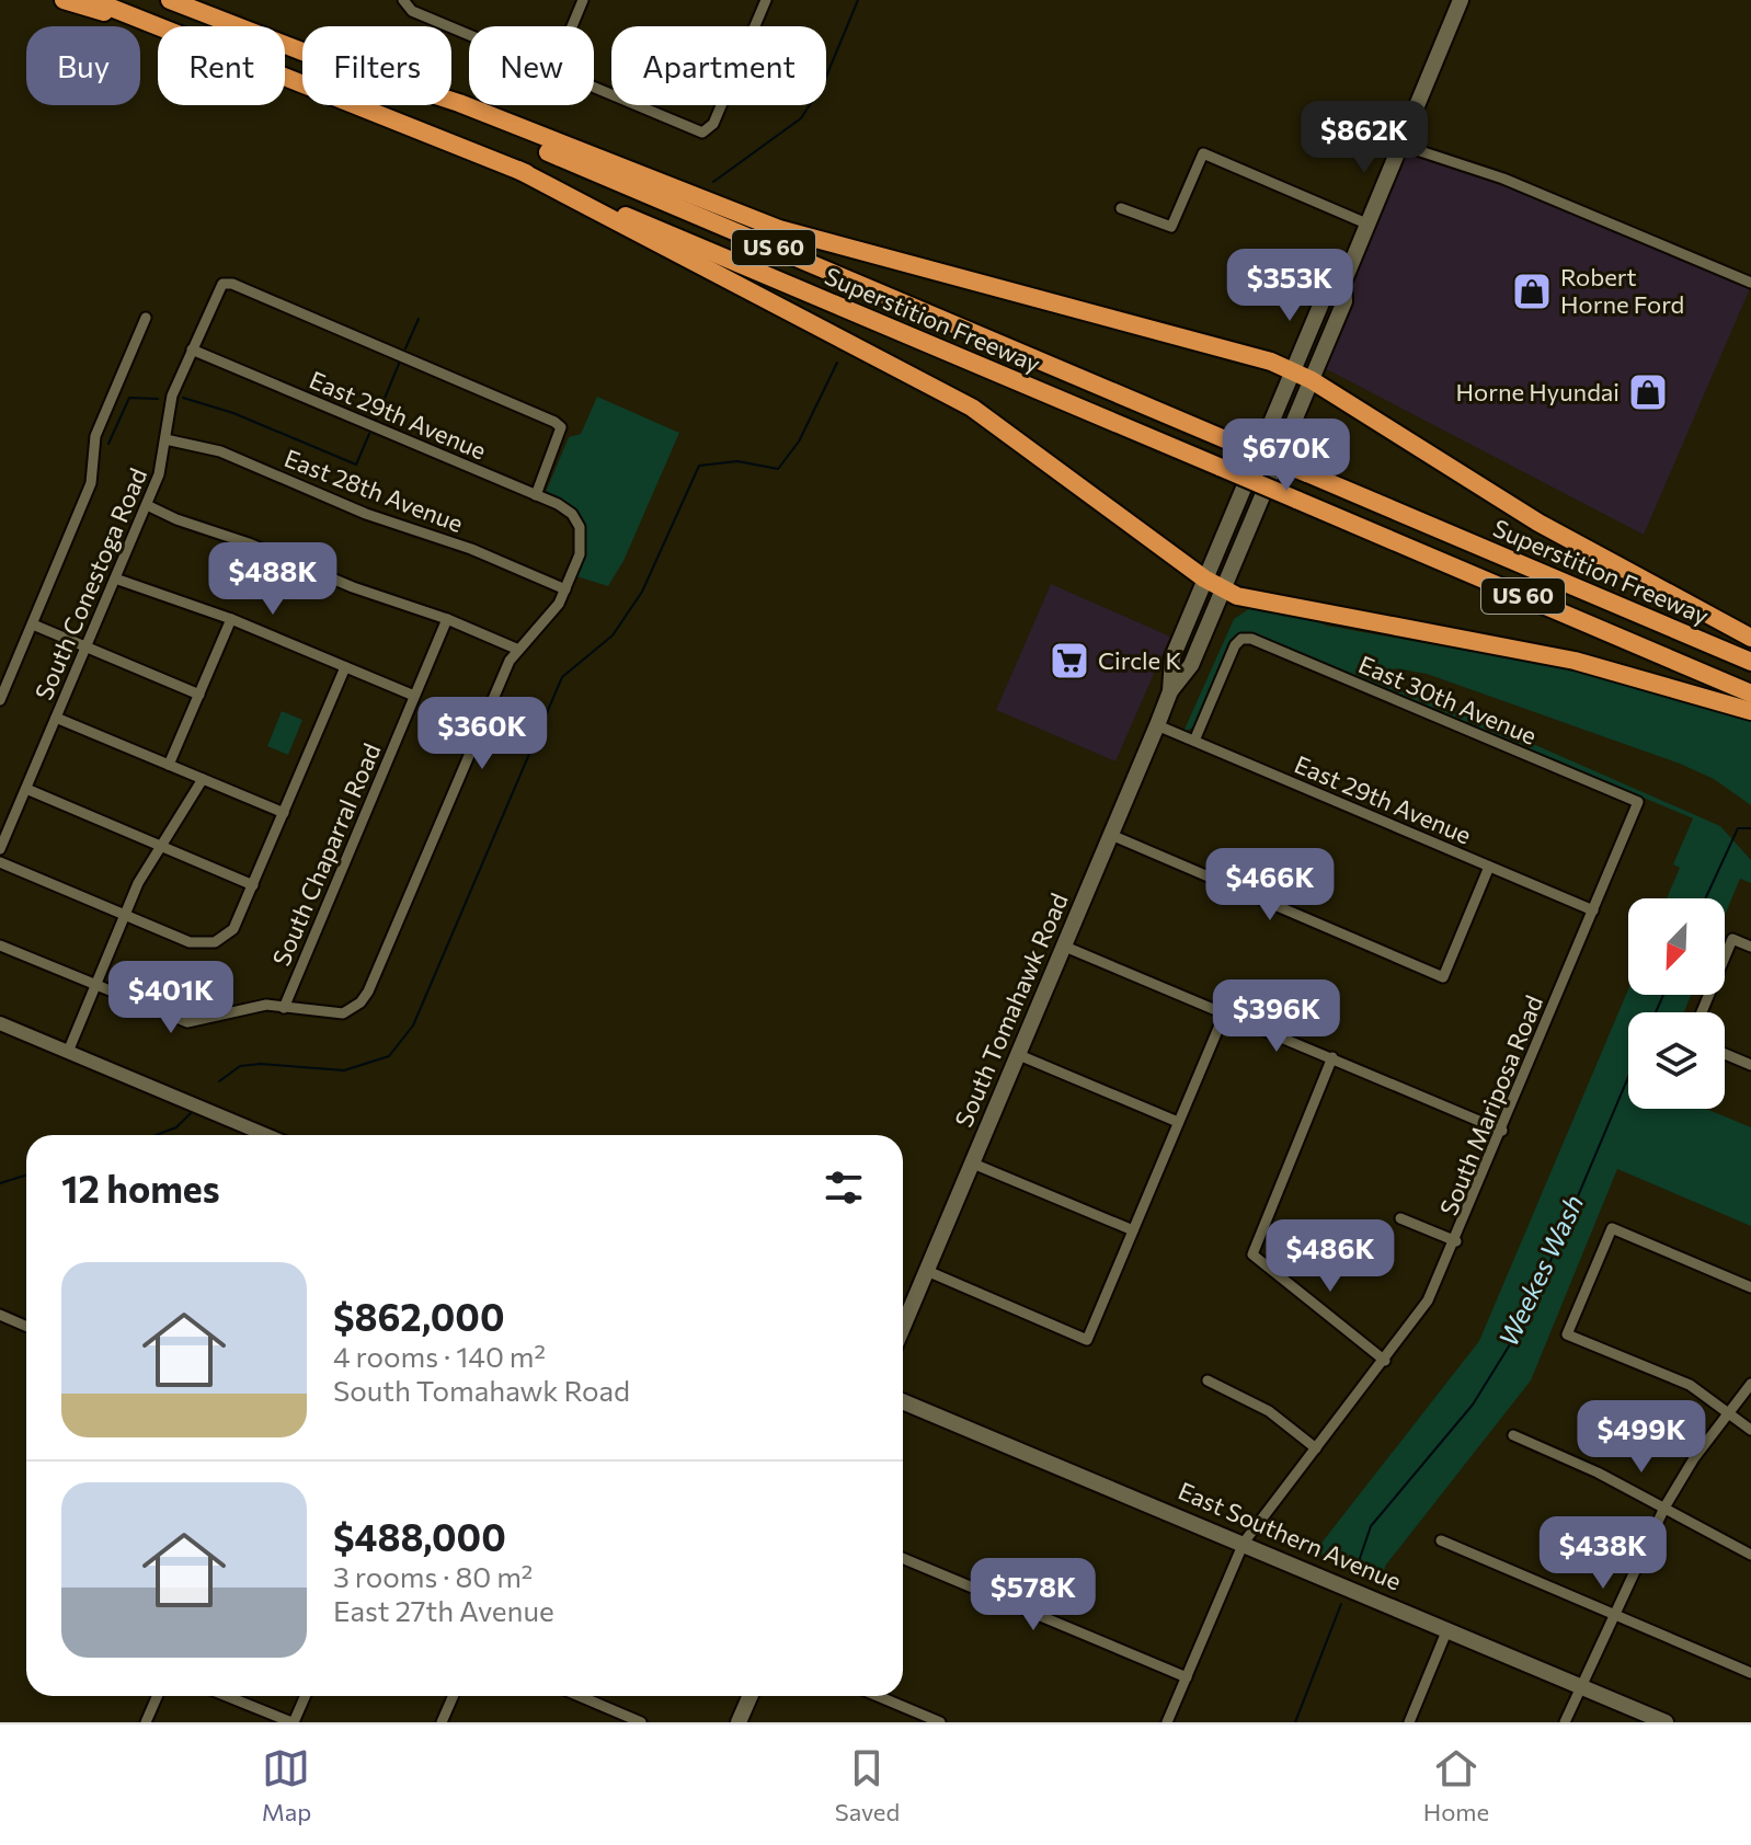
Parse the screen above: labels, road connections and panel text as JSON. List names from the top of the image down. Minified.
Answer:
{"streets":{"highway":["US 60","Superstition Freeway"],"main road":["South Tomahawk Road","East Southern Avenue"],"street":["East 29th Avenue","East 28th Avenue","South Conestoga Road","East 30th Avenue","South Chaparral Road","South Mariposa Road"]},"crossings":[["East 29th Avenue","East 28th Avenue"],["East 29th Avenue","South Conestoga Road"],["East 29th Avenue","East 30th Avenue"],["East 29th Avenue","South Tomahawk Road"],["East 29th Avenue","South Mariposa Road"],["East 28th Avenue","South Conestoga Road"],["East 30th Avenue","South Mariposa Road"],["South Mariposa Road","East Southern Avenue"]],"water":["Weekes Wash"],"places":{"shop":["Robert Horne Ford","Horne Hyundai"],"supermarket":["Circle K"]},"north":"bottom left","page":{"chip":["Buy","Rent","Filters","New","Apartment"],"price":["$862K","$353K","$670K","$488K","$360K","$466K","$401K","$396K","$486K","$499K","$438K","$578K"],"heading":"12 homes","list":[{"name":"$862,000","note":"4 rooms · 140 m² · South Tomahawk Road"},{"name":"$488,000","note":"3 rooms · 80 m² · East 27th Avenue"}],"tabs":["Map","Saved","Home"]}}
